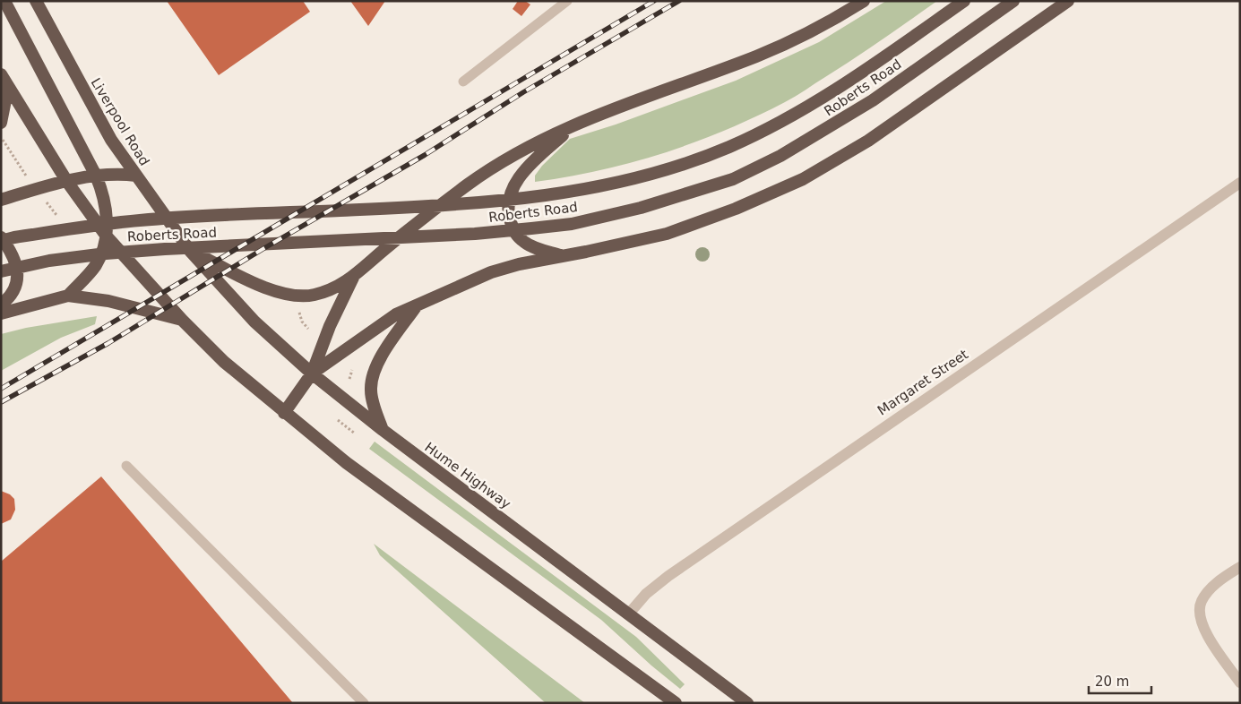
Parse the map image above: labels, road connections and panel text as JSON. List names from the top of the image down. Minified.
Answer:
{"streets":{"highway":["Roberts Road","Liverpool Road","Hume Highway"],"street":["Margaret Street"]},"crossings":[["Liverpool Road","Hume Highway"],["Margaret Street","Hume Highway"]],"scale_bar":"20 m"}
